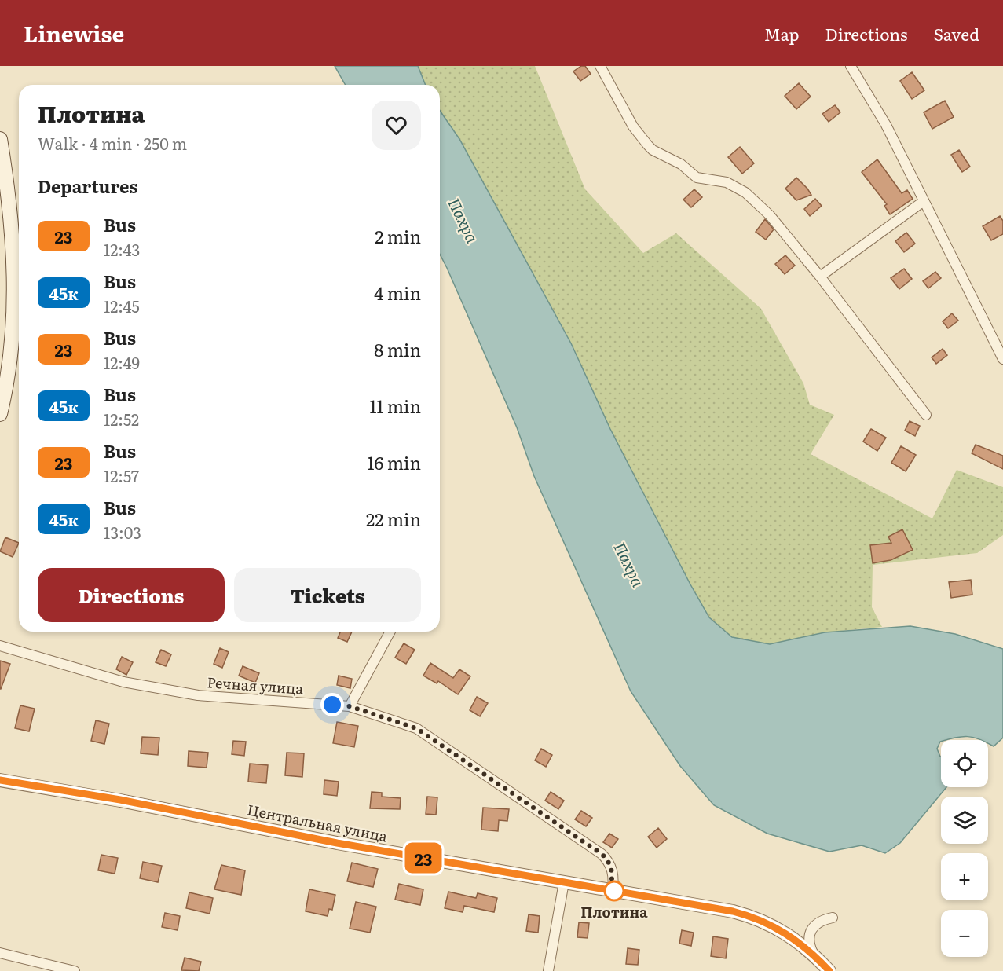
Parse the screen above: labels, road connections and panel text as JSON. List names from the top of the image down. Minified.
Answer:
{"streets":{"street":["Речная улица","Центральная улица"]},"crossings":[["Речная улица","Центральная улица"]],"water":["Пахра"],"places":["Плотина"],"lines":["bus line 23"],"page":{"header":"Linewise","nav":["Map","Directions","Saved"],"on_map":"23","heading":[["Плотина","Walk · 4 min · 250 m"],"Departures"],"list":[{"mark":"23","name":"Bus","note":"12:43","value":"2 min"},{"mark":"45к","name":"Bus","note":"12:45","value":"4 min"},{"mark":"23","name":"Bus","note":"12:49","value":"8 min"},{"mark":"45к","name":"Bus","note":"12:52","value":"11 min"},{"mark":"23","name":"Bus","note":"12:57","value":"16 min"},{"mark":"45к","name":"Bus","note":"13:03","value":"22 min"}],"buttons":["Directions","Tickets"],"map_buttons":["+","−"]}}
